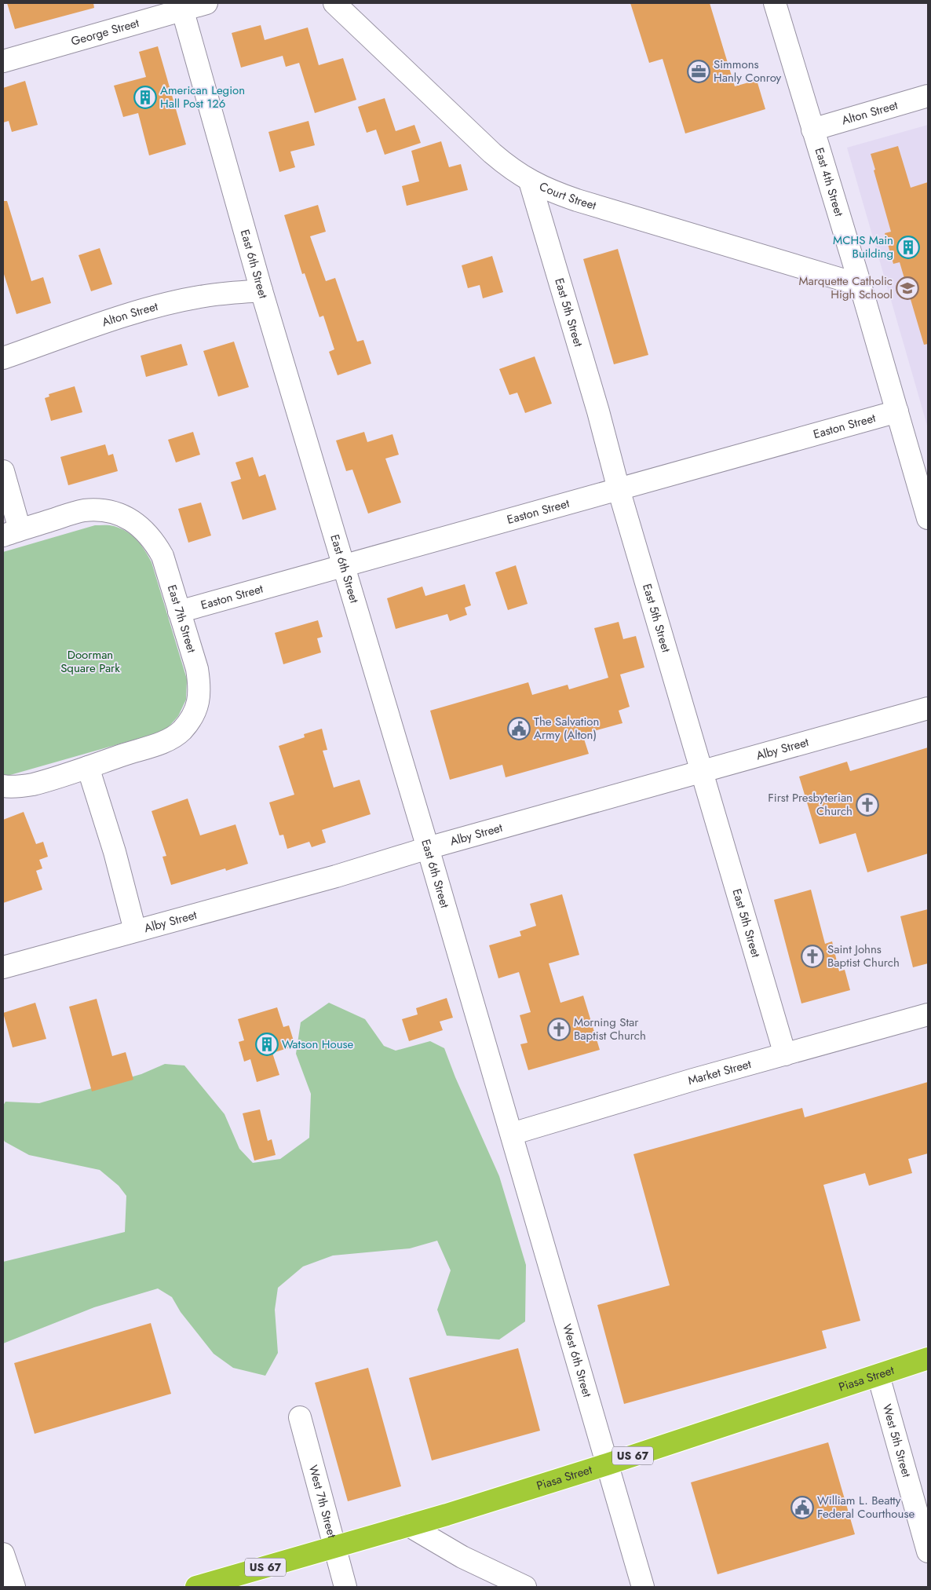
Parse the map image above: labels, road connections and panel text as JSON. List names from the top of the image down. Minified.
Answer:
{"streets":{"highway":["Piasa Street","US 67"],"street":["George Street","Alton Street","East 4th Street","Court Street","East 6th Street","East 5th Street","Easton Street","East 7th Street","Alby Street","Market Street","West 6th Street","West 5th Street","West 7th Street"]},"crossings":[["George Street","East 6th Street"],["Alton Street","East 4th Street"],["Alton Street","East 6th Street"],["East 4th Street","Court Street"],["East 4th Street","Easton Street"],["Court Street","East 5th Street"],["East 6th Street","Easton Street"],["East 6th Street","Alby Street"],["East 6th Street","Market Street"],["East 6th Street","West 6th Street"],["East 5th Street","Easton Street"],["East 5th Street","Alby Street"],["East 5th Street","Market Street"],["Easton Street","East 7th Street"],["Market Street","West 6th Street"],["West 6th Street","Piasa Street"],["Piasa Street","West 5th Street"],["Piasa Street","West 7th Street"]],"parks":["Doorman Square Park"],"places":{"office":["Simmons Hanly Conroy"],"building":["American Legion Hall Post 126","MCHS Main Building","Watson House"],"school or university":["Marquette Catholic High School"],"public building":["The Salvation Army (Alton)","William L. Beatty Federal Courthouse"],"church":["First Presbyterian Church","Saint Johns Baptist Church","Morning Star Baptist Church"]}}
